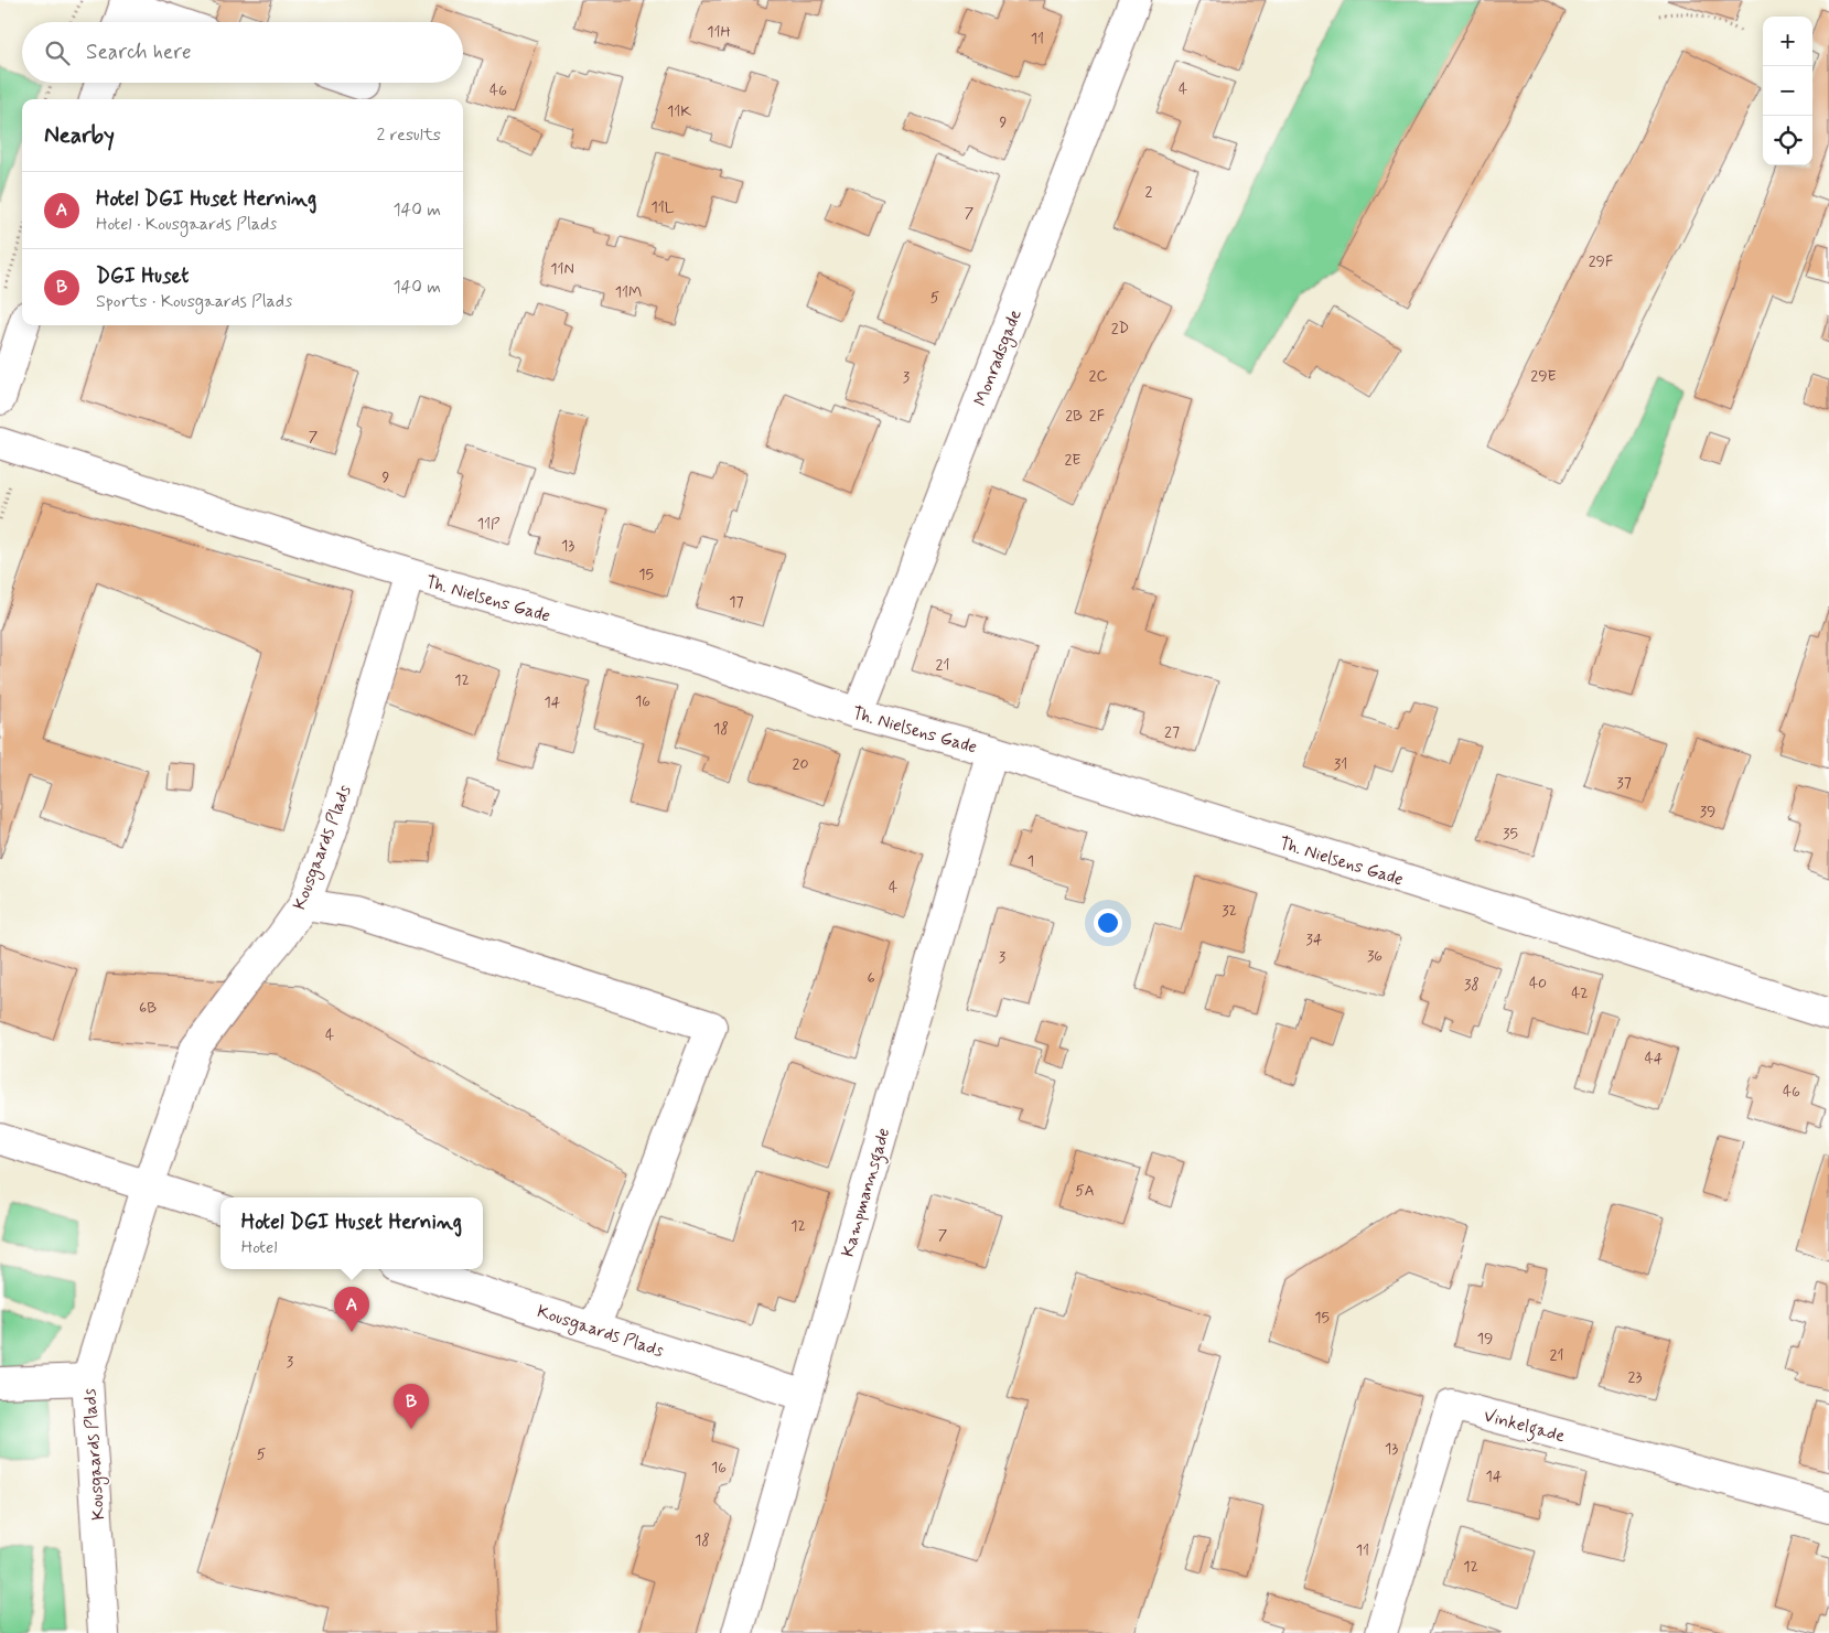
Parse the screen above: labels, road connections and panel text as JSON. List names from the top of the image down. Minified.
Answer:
{"streets":{"street":["Monradsgade","Th. Nielsens Gade","Kousgaards Plads","Kampmannsgade","Vinkelgade"]},"crossings":[["Monradsgade","Th. Nielsens Gade"],["Th. Nielsens Gade","Kousgaards Plads"],["Th. Nielsens Gade","Kampmannsgade"],["Kousgaards Plads","Kampmannsgade"]],"house_numbers":["11H","11","4","46","11K","9","2","11L","7","29F","11N","11M","5","2D","2C","29E","3","2B","2F","7","2E","9","11P","13","15","17","21","12","16","14","18","27","20","31","37","39","35","1","4","32","34","36","3","6","40","38","42","6B","4","44","46","5A","12","7","15","19","21","3","23","13","5","16","14","18","11","12"],"page":{"map_buttons":["+","−"],"search":"Search here","heading":["Nearby","2 results"],"list":[{"mark":"A","name":"Hotel DGI Huset Herning","note":"Hotel · Kousgaards Plads","value":"140 m"},{"mark":"B","name":"DGI Huset","note":"Sports · Kousgaards Plads","value":"140 m"}],"popup":["Hotel DGI Huset Herning","Hotel"],"pins":["A","B"]}}
